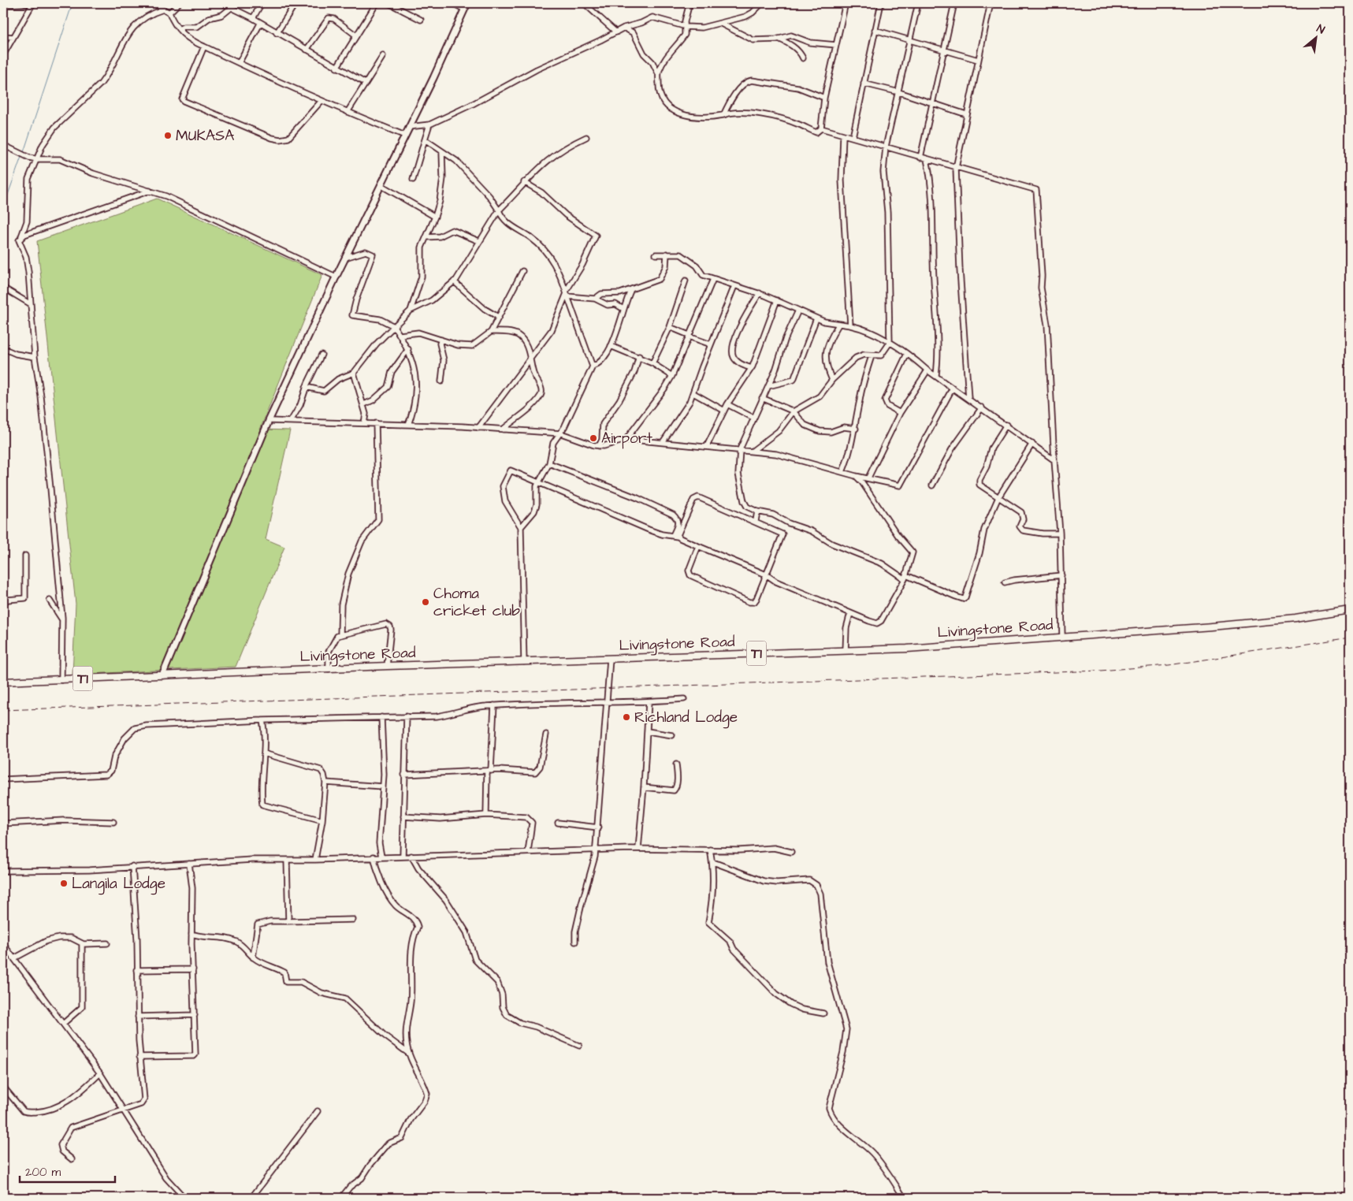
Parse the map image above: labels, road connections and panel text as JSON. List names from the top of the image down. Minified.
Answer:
{"streets":{"highway":["Livingstone Road","T1"]},"places":["MUKASA","Airport","Choma cricket club","Richland Lodge","Langila Lodge"],"scale_bar":"200 m","north":"top right"}
